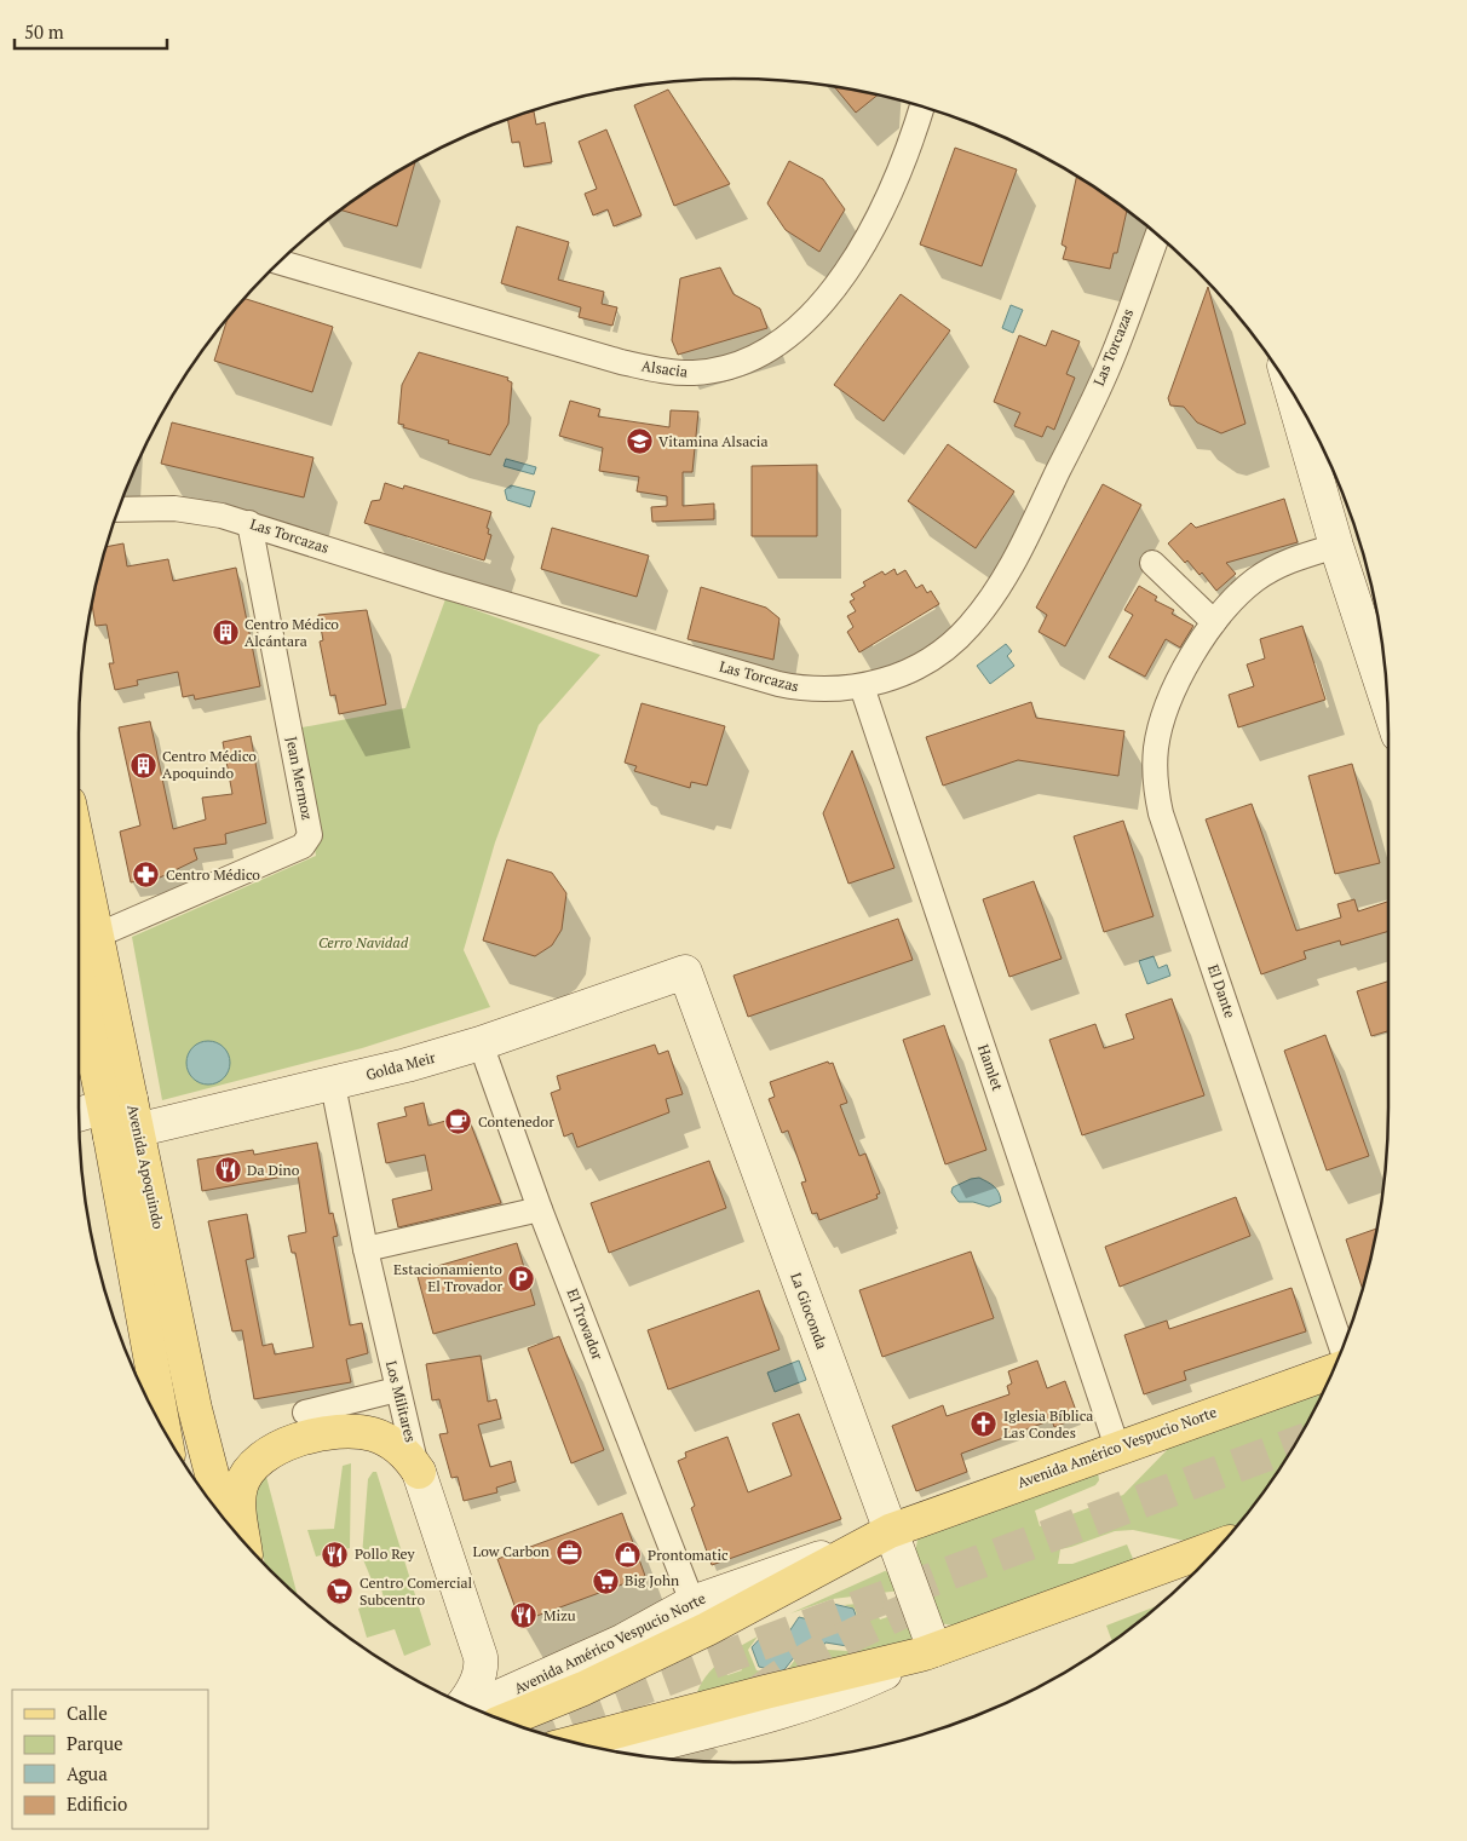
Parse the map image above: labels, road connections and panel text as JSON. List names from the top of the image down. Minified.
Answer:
{"streets":{"main road":["Avenida Apoquindo","Avenida Américo Vespucio Norte"],"street":["Las Torcazas","Alsacia","Jean Mermoz","El Dante","Golda Meir","Hamlet","La Gioconda","El Trovador","Los Militares"]},"crossings":[["Las Torcazas","Jean Mermoz"],["Las Torcazas","Hamlet"],["Jean Mermoz","Avenida Apoquindo"],["Golda Meir","Avenida Apoquindo"],["Golda Meir","La Gioconda"],["Golda Meir","El Trovador"],["Golda Meir","Los Militares"],["Hamlet","Avenida Américo Vespucio Norte"],["La Gioconda","Avenida Américo Vespucio Norte"],["El Trovador","Avenida Américo Vespucio Norte"]],"parks":["Cerro Navidad"],"places":{"school or university":["Vitamina Alsacia"],"building":["Centro Médico Alcántara","Centro Médico Apoquindo"],"pharmacy":["Centro Médico"],"cafe":["Contenedor"],"restaurant":["Da Dino","Pollo Rey","Mizu"],"parking":["Estacionamiento El Trovador"],"church":["Iglesia Bíblica Las Condes"],"office":["Low Carbon"],"shop":["Prontomatic"],"supermarket":["Big John","Centro Comercial Subcentro"]},"legend":["Calle","Parque","Agua","Edificio"],"scale_bar":"50 m"}
